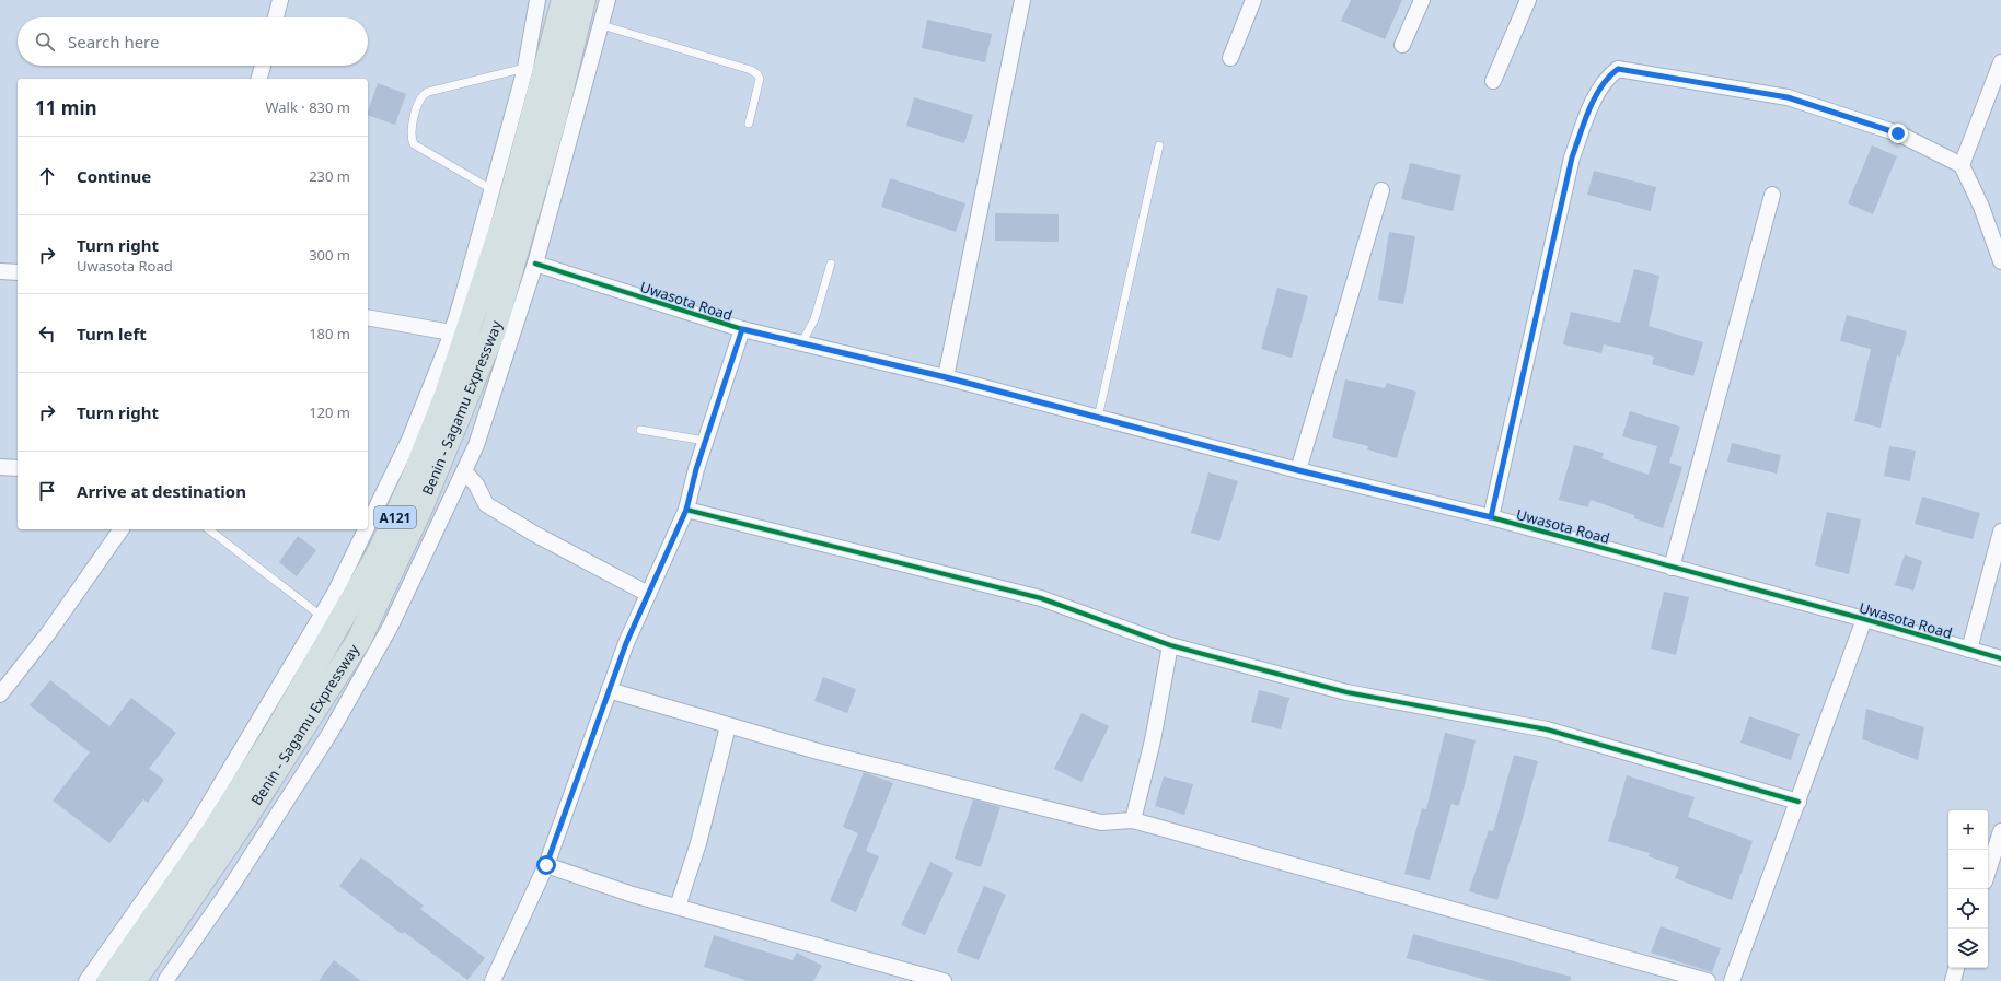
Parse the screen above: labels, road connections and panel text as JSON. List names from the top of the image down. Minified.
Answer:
{"streets":{"highway":["Benin - Sagamu Expressway","A121"],"street":["Uwasota Road"]},"page":{"search":"Search here","heading":["11 min","Walk · 830 m"],"list":[["Continue","230 m"],["Turn right","Uwasota Road","300 m"],["Turn left","180 m"],["Turn right","120 m"],"Arrive at destination"],"map_buttons":["+","−"]}}
